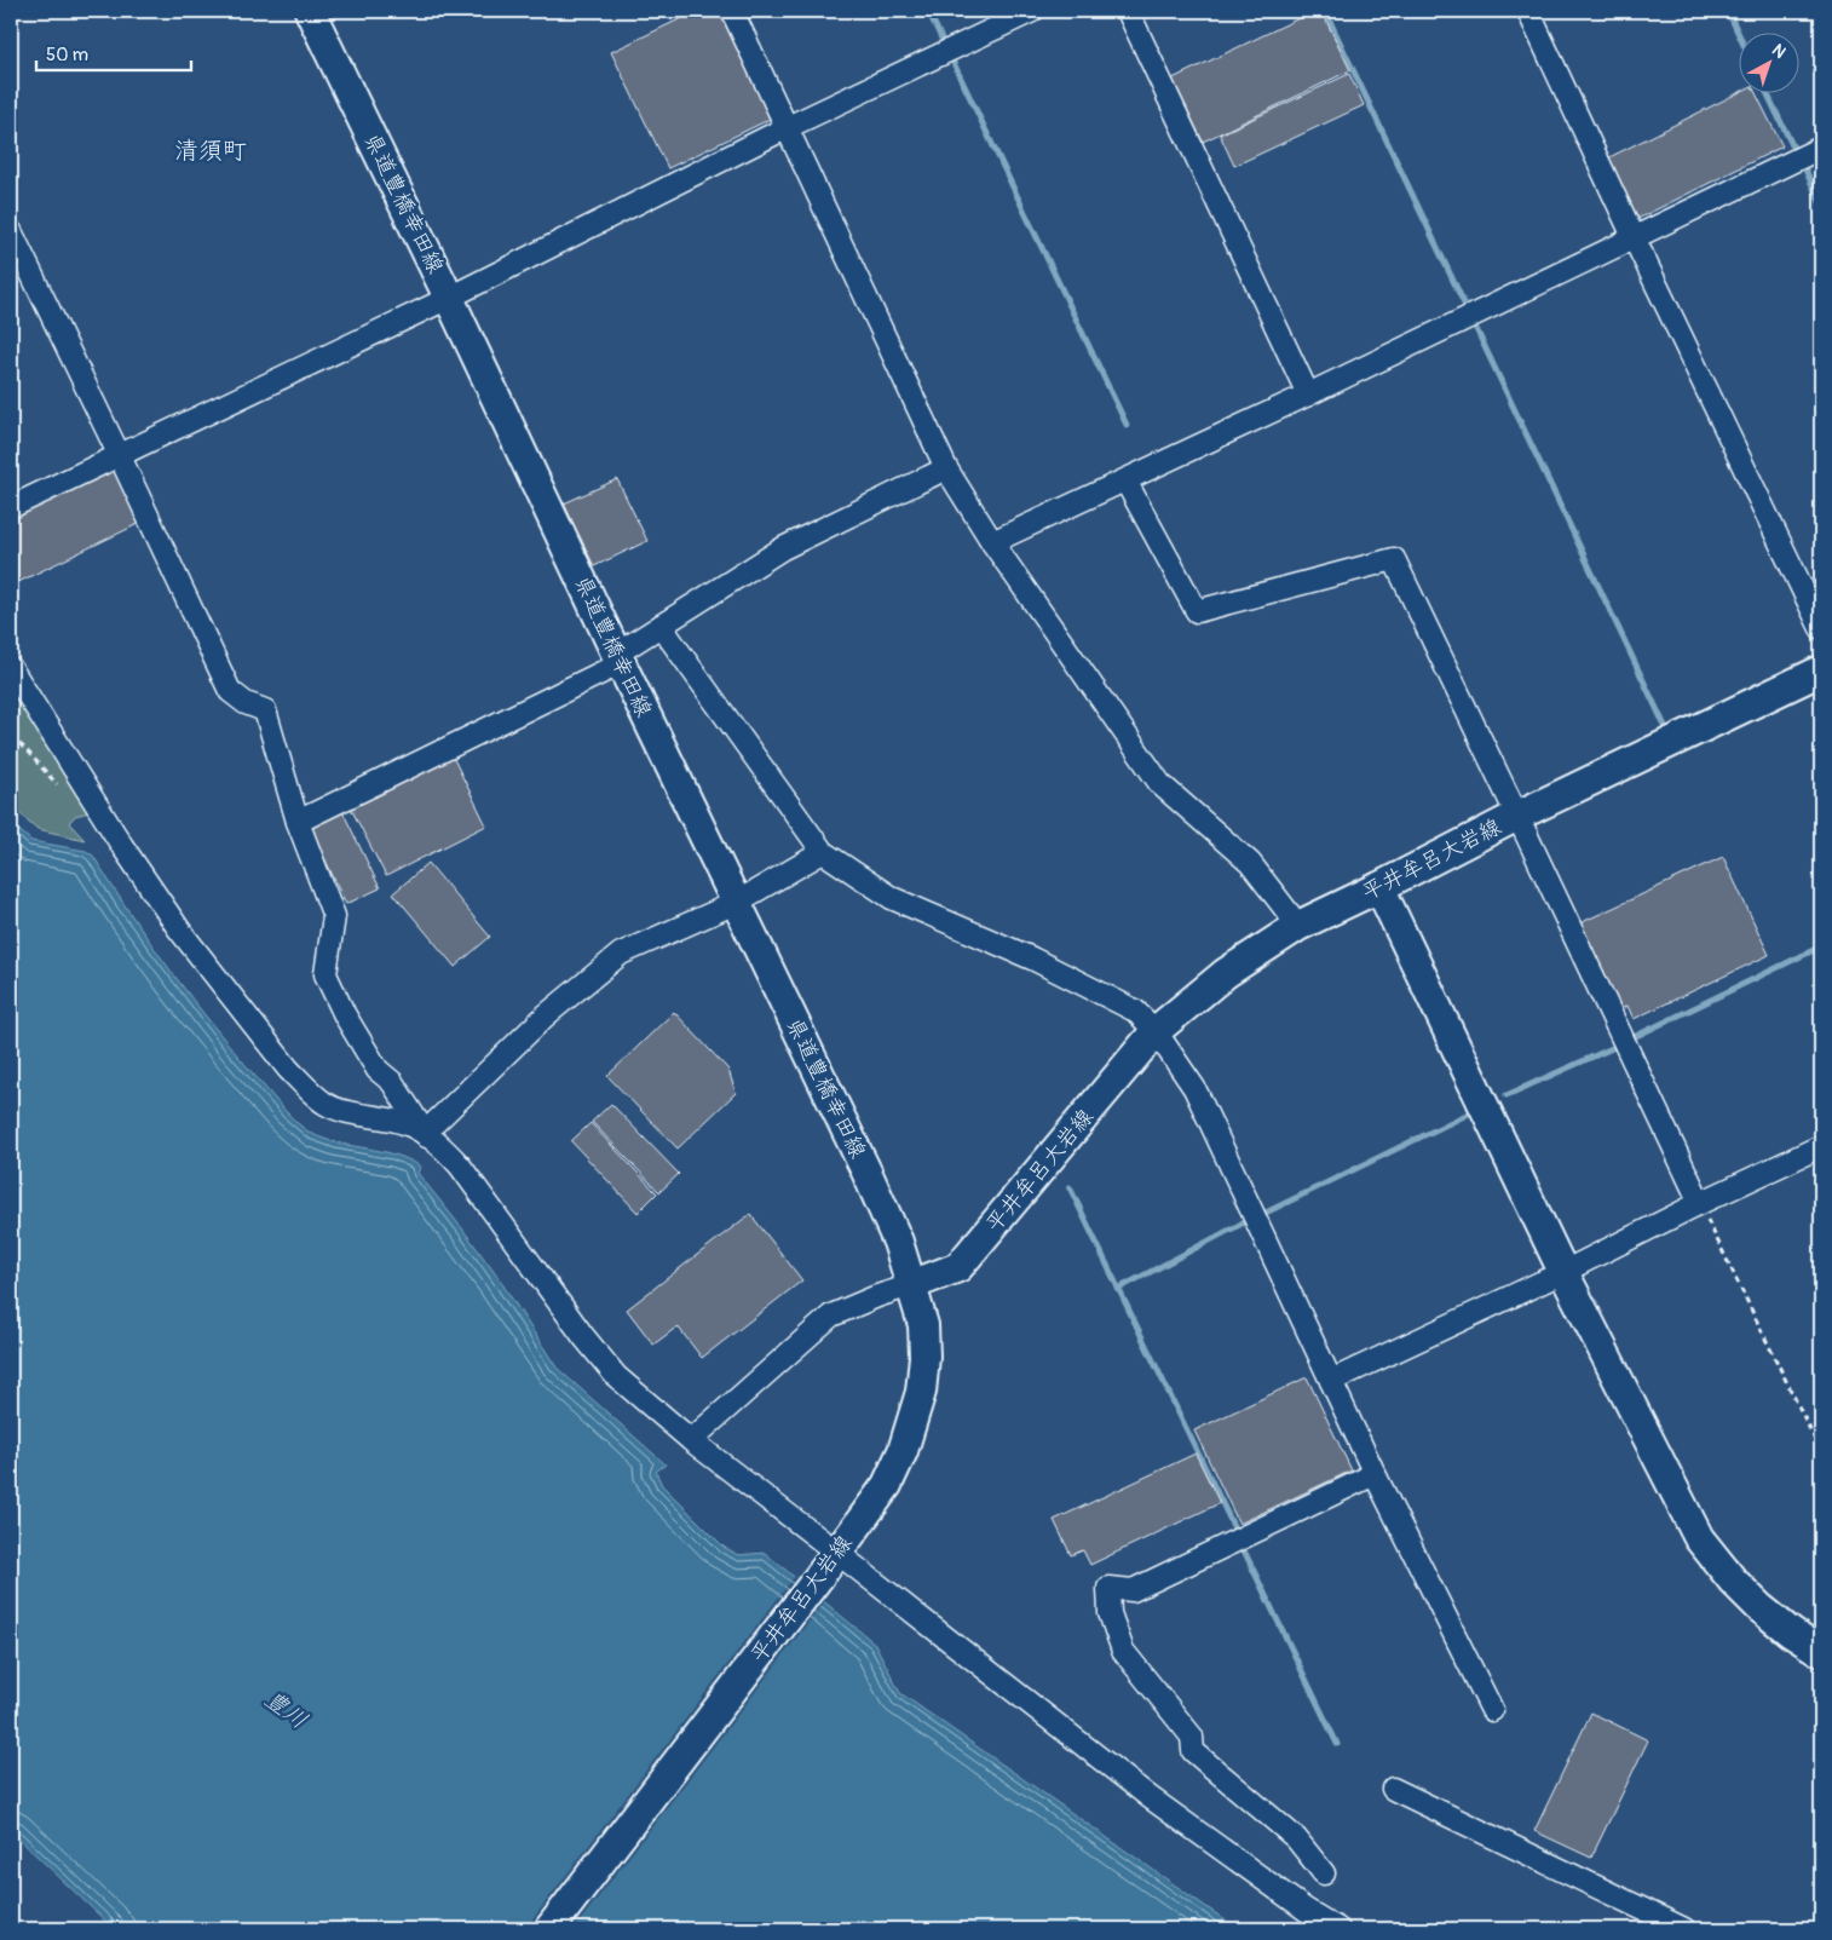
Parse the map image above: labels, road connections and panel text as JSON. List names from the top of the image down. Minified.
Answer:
{"streets":{"main road":["県道豊橋幸田線","平井牟呂大岩線"]},"crossings":[["県道豊橋幸田線","平井牟呂大岩線"]],"districts":["清須町"],"water":["豊川"],"scale_bar":"50 m","north":"top right"}
